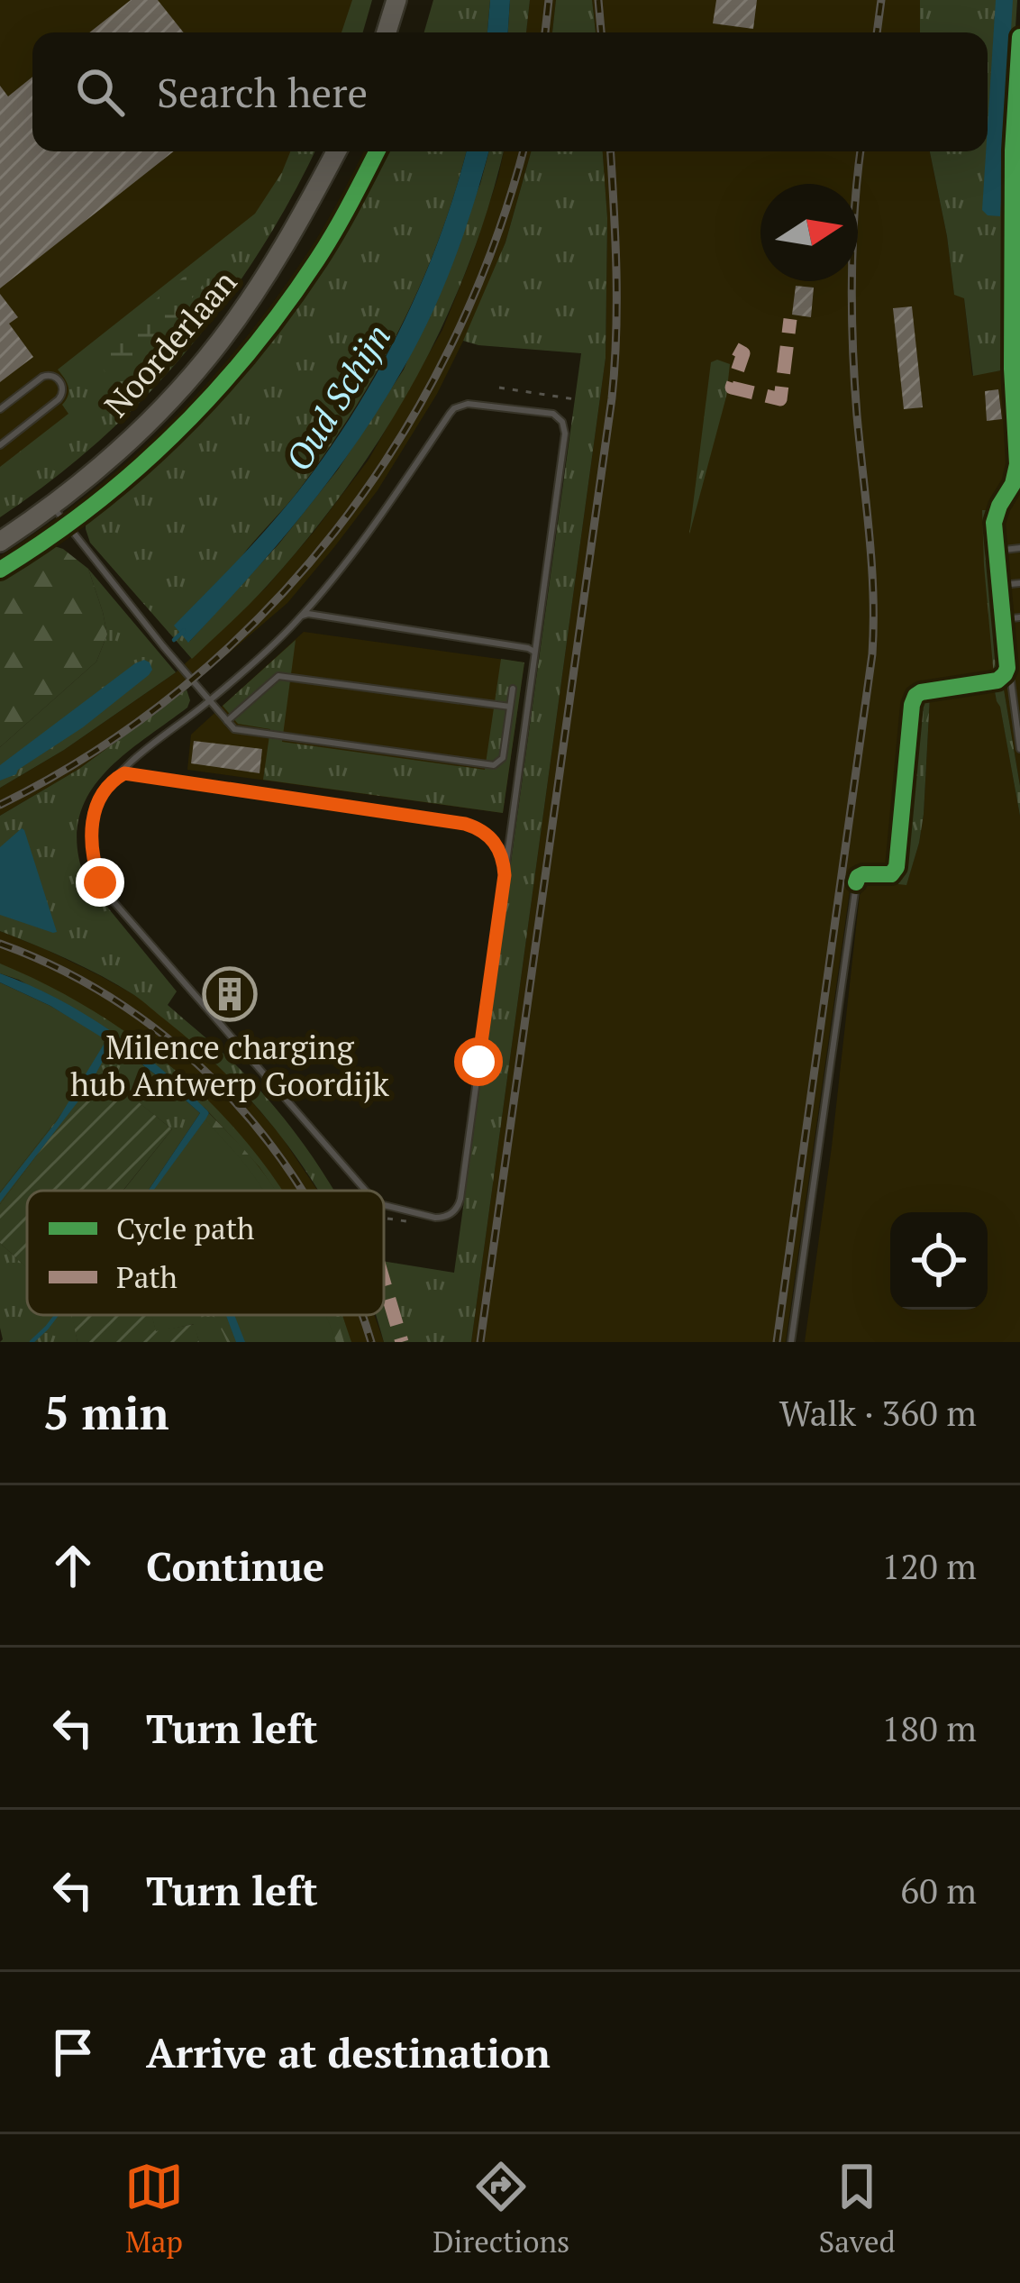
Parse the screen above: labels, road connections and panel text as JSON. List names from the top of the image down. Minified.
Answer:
{"streets":{"main road":["Noorderlaan"]},"water":["Oud Schijn"],"places":{"building":["Milence charging hub Antwerp Goordijk"]},"legend":["Cycle path","Path"],"north":"right","page":{"search":"Search here","heading":["5 min","Walk · 360 m"],"list":[["Continue","120 m"],["Turn left","180 m"],["Turn left","60 m"],"Arrive at destination"],"nav":["Map","Directions","Saved"]}}
